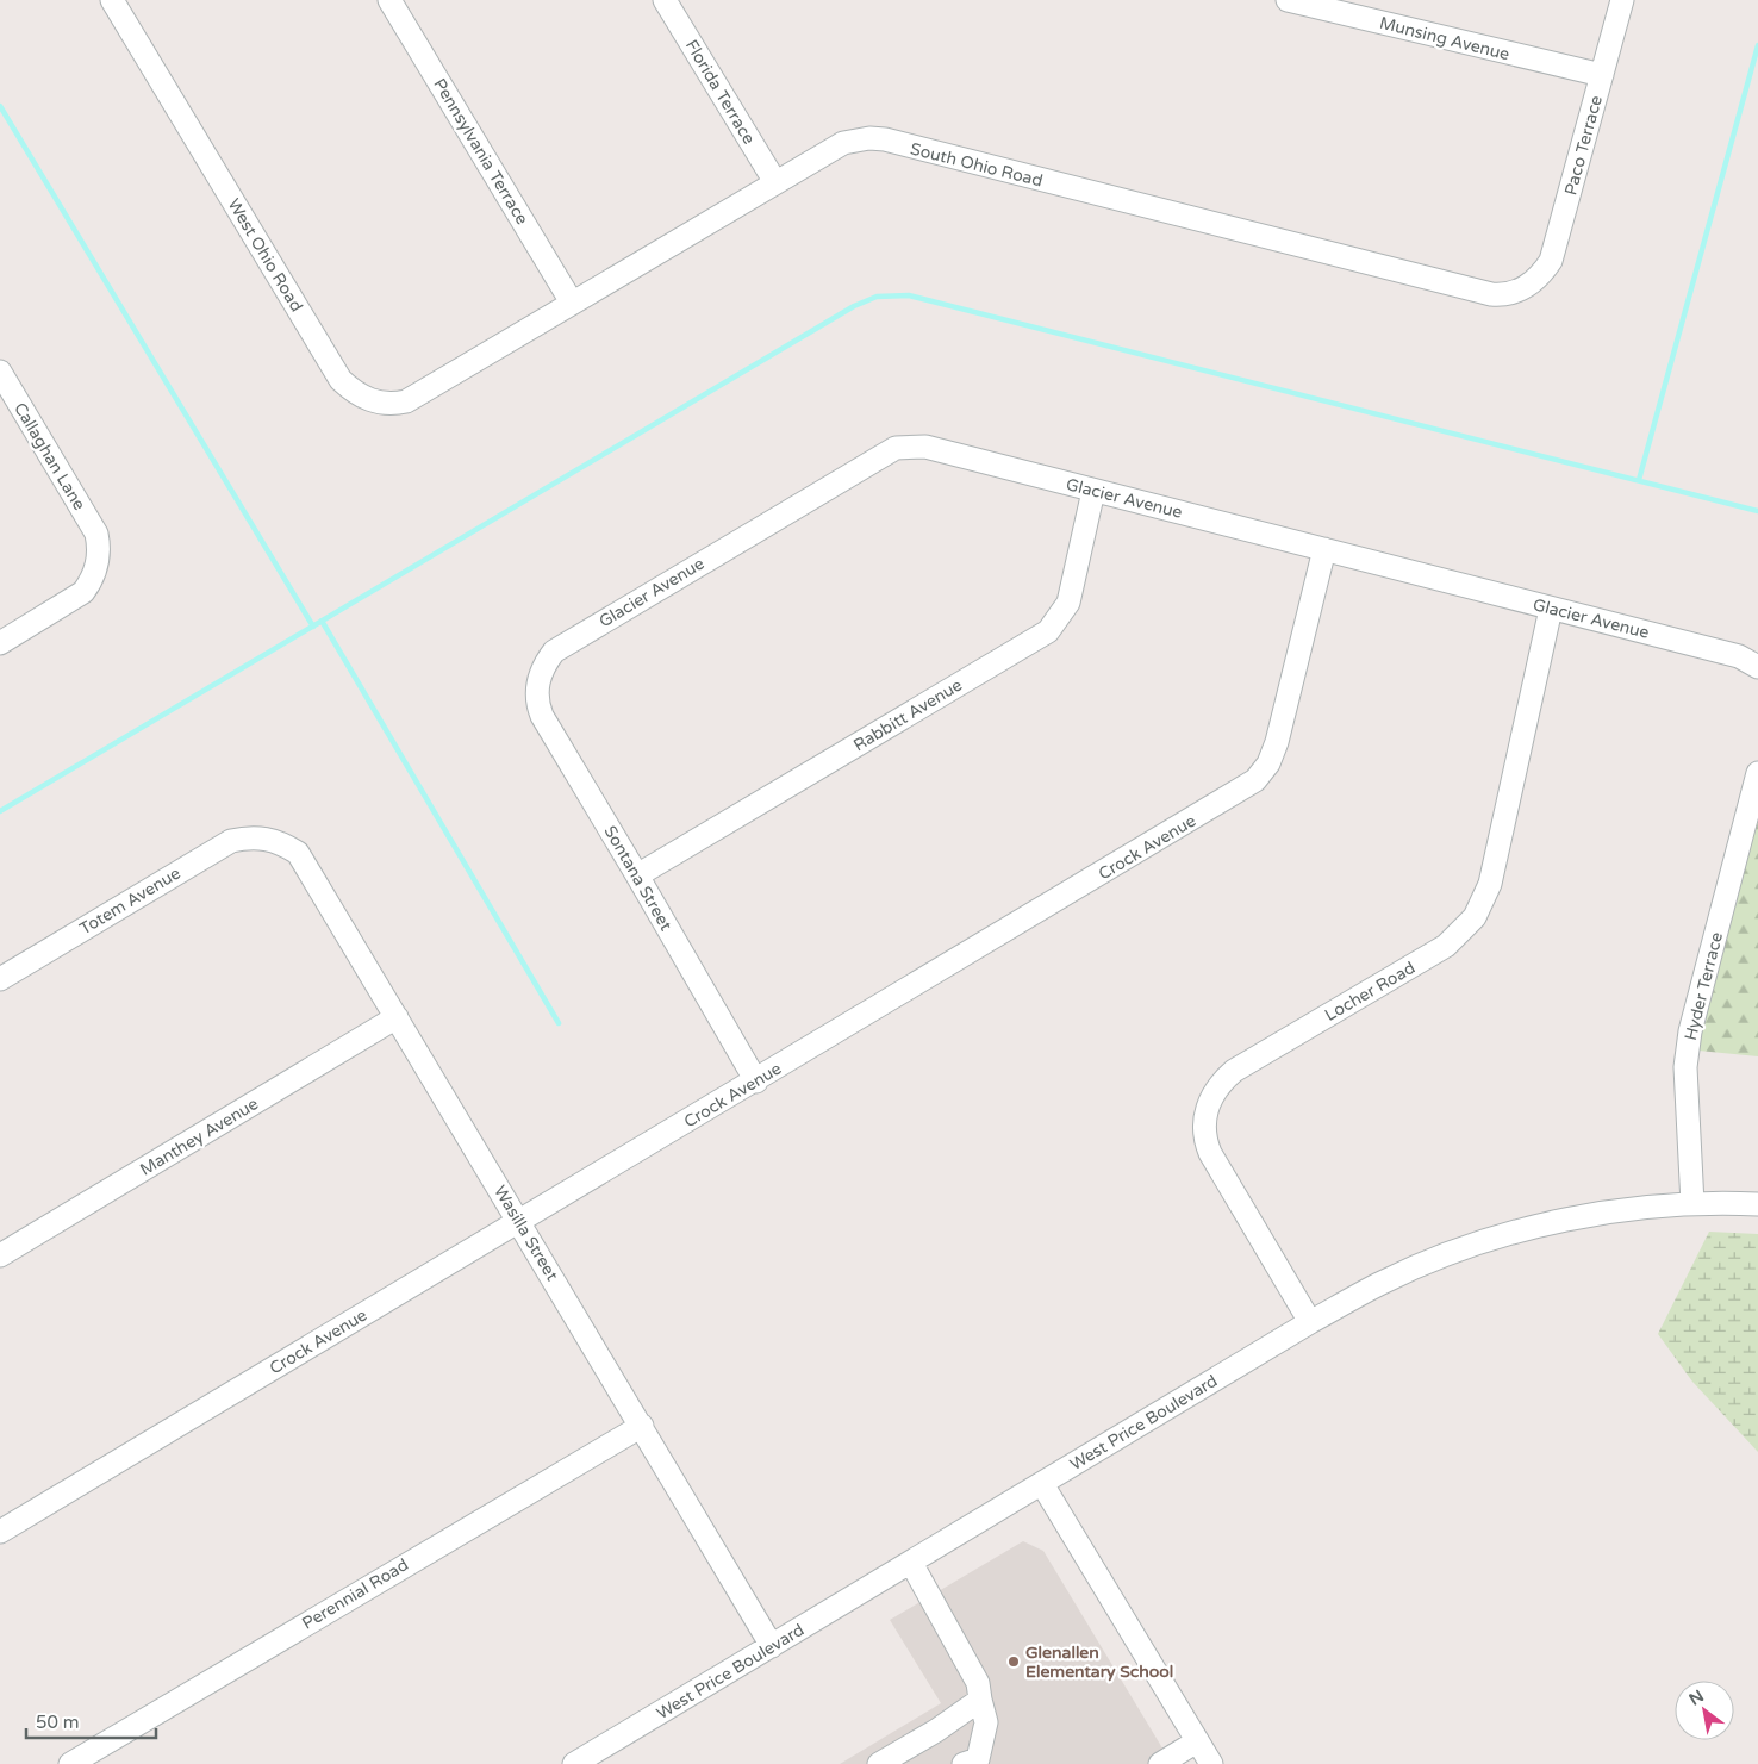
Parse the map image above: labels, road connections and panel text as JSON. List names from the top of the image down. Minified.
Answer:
{"streets":{"street":["Munsing Avenue","Florida Terrace","Paco Terrace","Pennsylvania Terrace","South Ohio Road","West Ohio Road","Callaghan Lane","Glacier Avenue","Rabbitt Avenue","Crock Avenue","Sontana Street","Totem Avenue","Hyder Terrace","Locher Road","Manthey Avenue","Wasilla Street","West Price Boulevard","Perennial Road"]},"crossings":[["Munsing Avenue","Paco Terrace"],["Florida Terrace","South Ohio Road"],["Paco Terrace","South Ohio Road"],["Pennsylvania Terrace","South Ohio Road"],["South Ohio Road","West Ohio Road"],["Glacier Avenue","Rabbitt Avenue"],["Glacier Avenue","Crock Avenue"],["Glacier Avenue","Sontana Street"],["Glacier Avenue","Locher Road"],["Rabbitt Avenue","Sontana Street"],["Crock Avenue","Sontana Street"],["Crock Avenue","Wasilla Street"],["Totem Avenue","Wasilla Street"],["Hyder Terrace","West Price Boulevard"],["Locher Road","West Price Boulevard"],["Manthey Avenue","Wasilla Street"],["Wasilla Street","West Price Boulevard"],["Wasilla Street","Perennial Road"]],"places":["Glenallen Elementary School"],"scale_bar":"50 m","north":"top left"}
